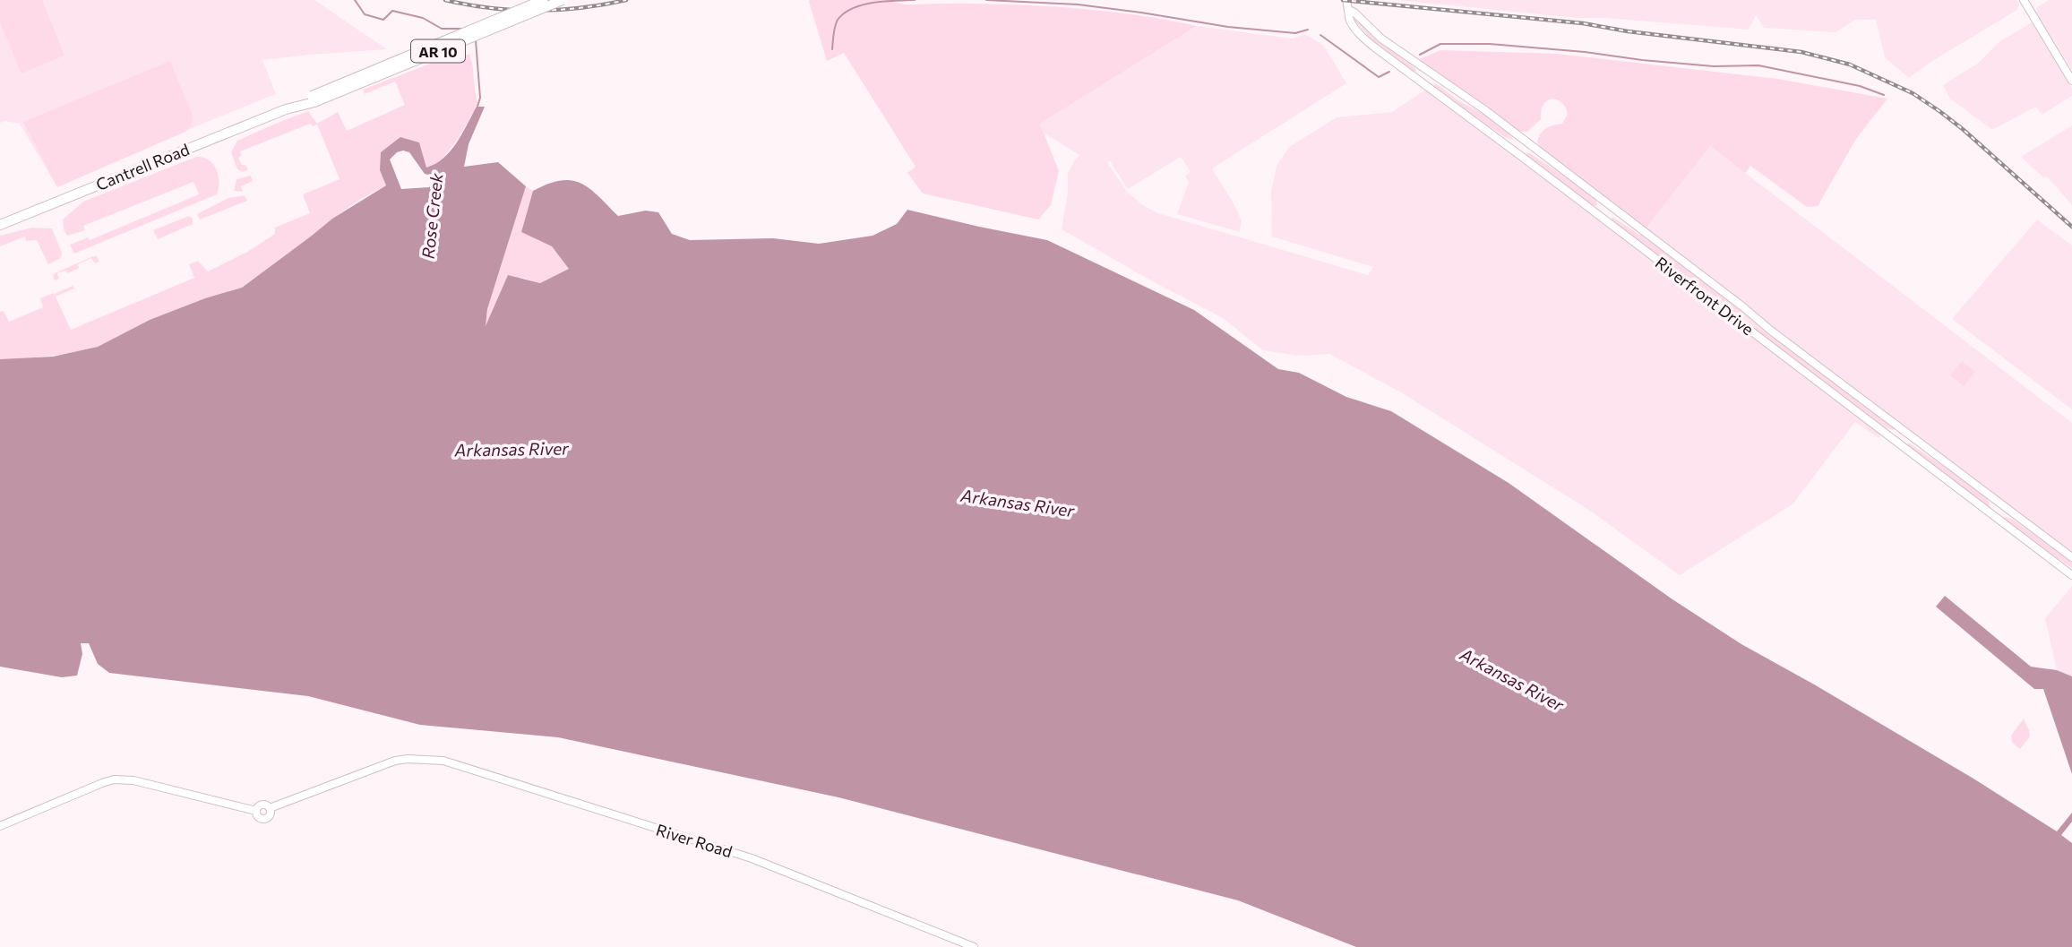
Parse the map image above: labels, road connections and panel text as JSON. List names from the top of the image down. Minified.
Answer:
{"streets":{"main road":["AR 10","Cantrell Road"],"street":["Riverfront Drive","River Road"]},"water":["Rose Creek","Arkansas River"]}
